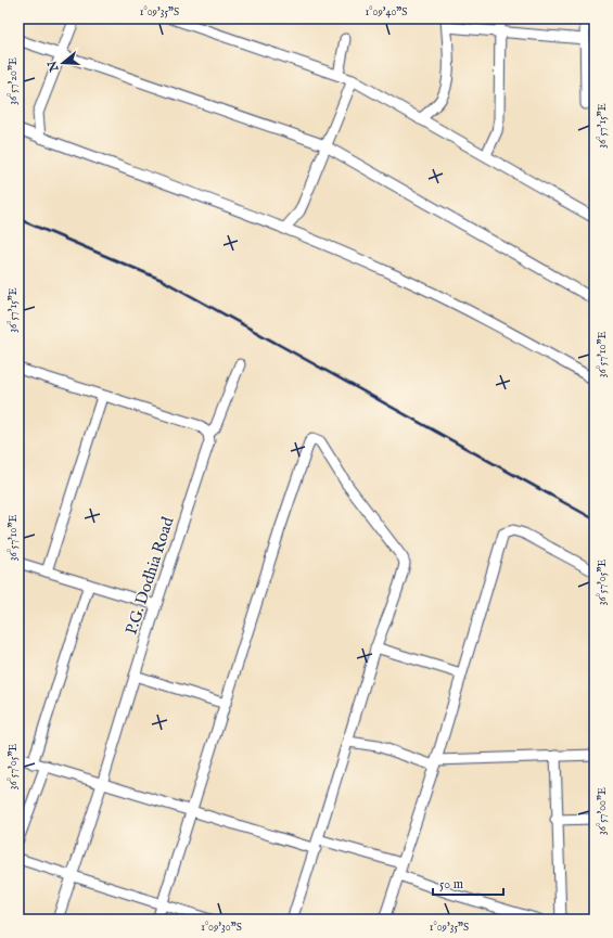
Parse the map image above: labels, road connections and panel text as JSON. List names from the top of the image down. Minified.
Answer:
{"streets":{"street":["P.G. Dodhia Road"]},"scale_bar":"50 m","north":"left","coordinates":["1°09'35\"S","1°09'40\"S","36°57'20\"E","36°57'15\"E","36°57'10\"E","36°57'05\"E","36°57'00\"E","1°09'30\"S"]}
